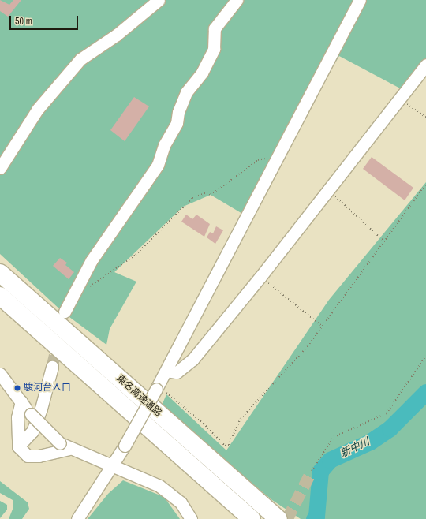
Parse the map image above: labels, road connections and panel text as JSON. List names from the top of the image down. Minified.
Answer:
{"streets":{"highway":["東名高速道路"]},"water":["新中川"],"places":["駿河台入口"],"scale_bar":"50 m"}
